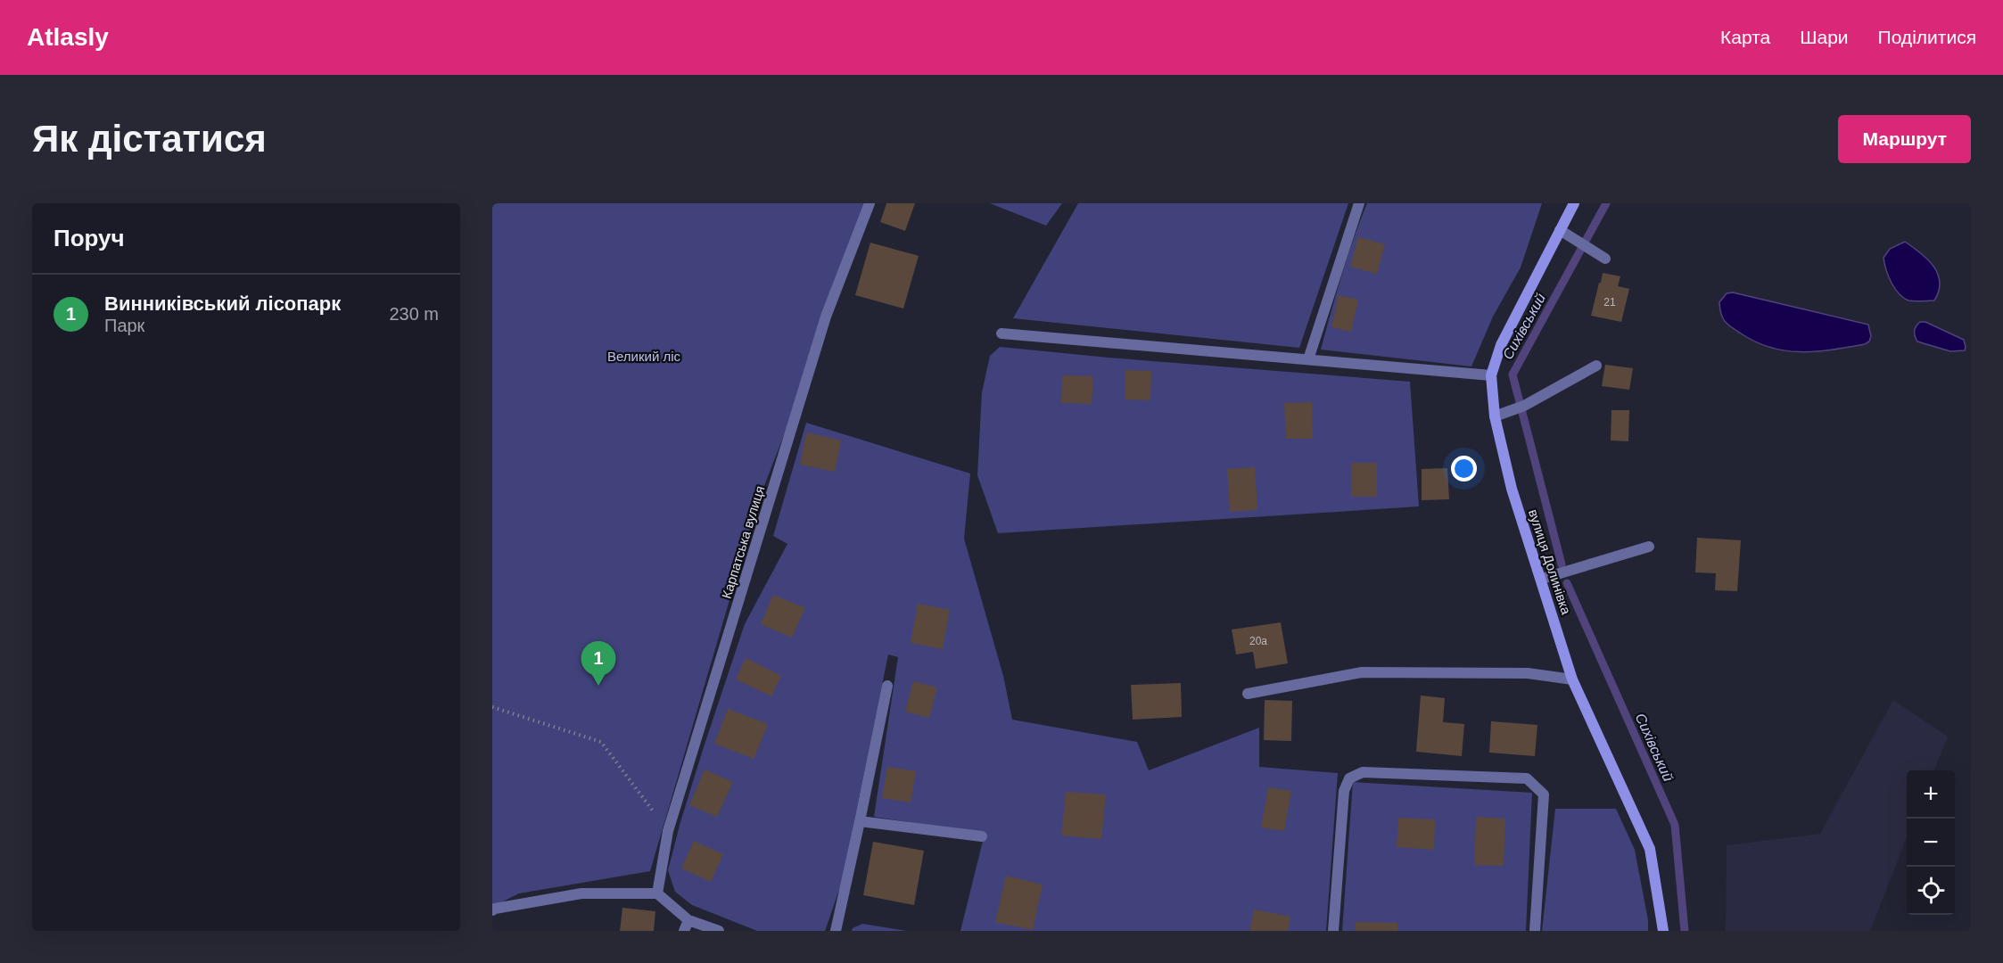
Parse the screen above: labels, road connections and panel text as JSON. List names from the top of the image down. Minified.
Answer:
{"streets":{"street":["вулиця Долинівка"],"lane":["Карпатська вулиця"]},"water":["Сихівський"],"parks":["Великий ліс"],"house_numbers":["21","20а"],"page":{"header":"Atlasly","nav":["Карта","Шари","Поділитися"],"buttons":"Маршрут","title":"Як дістатися","heading":"Поруч","list":[{"mark":"1","name":"Винниківський лісопарк","note":"Парк","value":"230 m"}],"pins":"1","map_buttons":["+","−"]}}
